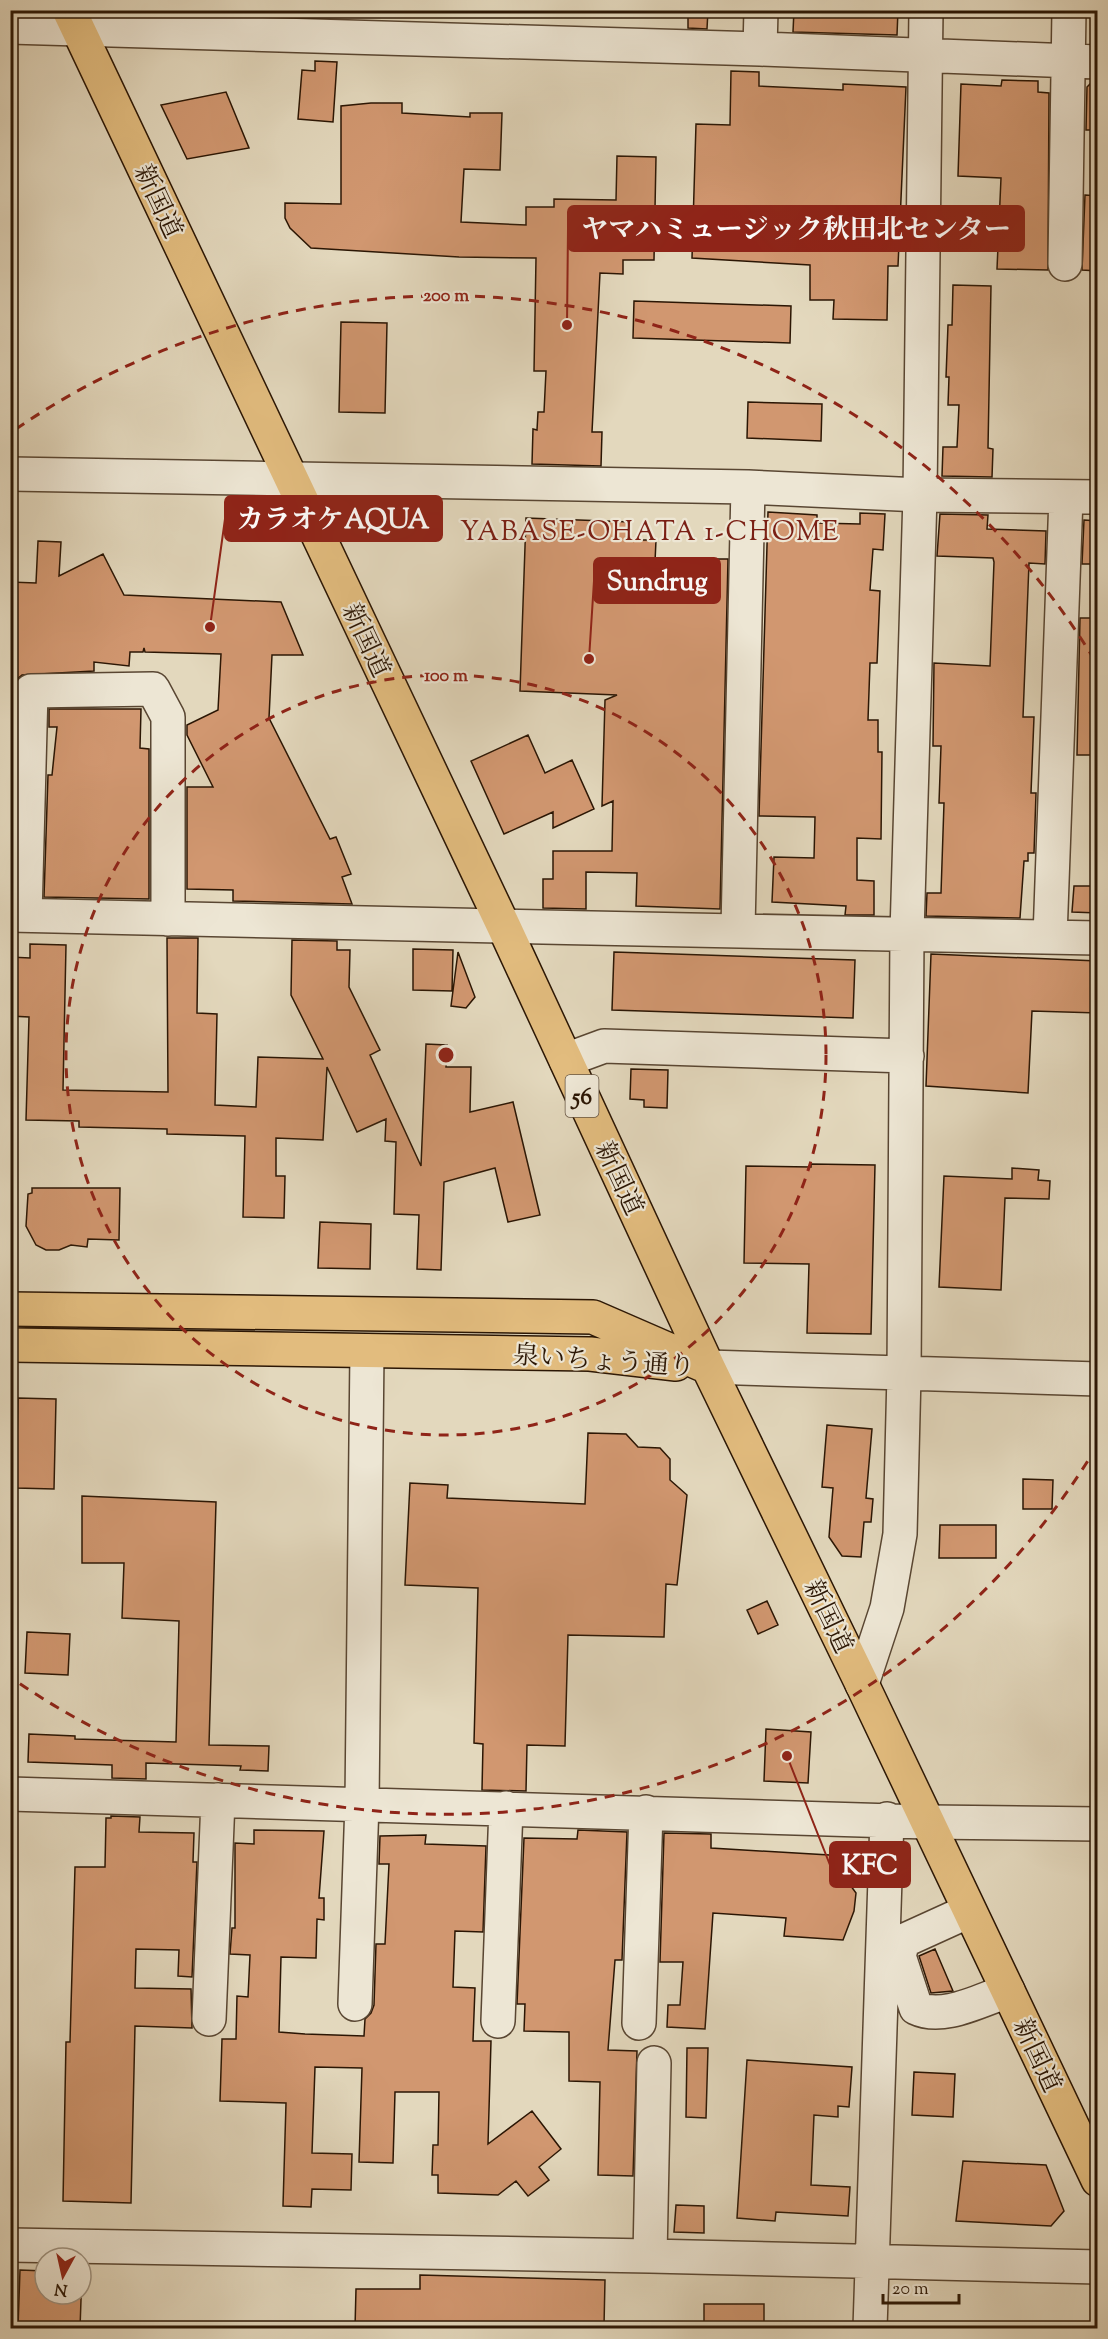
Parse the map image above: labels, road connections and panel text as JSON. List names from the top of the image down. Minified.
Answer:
{"streets":{"main road":["新国道","56","泉いちょう通り"]},"crossings":[["新国道","泉いちょう通り"]],"districts":["YABASE-OHATA 1-CHOME"],"places":["ヤマハミュージック秋田北センター","カラオケAQUA","Sundrug","KFC"],"scale_bar":"20 m","north":"bottom","rings":["200 m","100 m"]}
